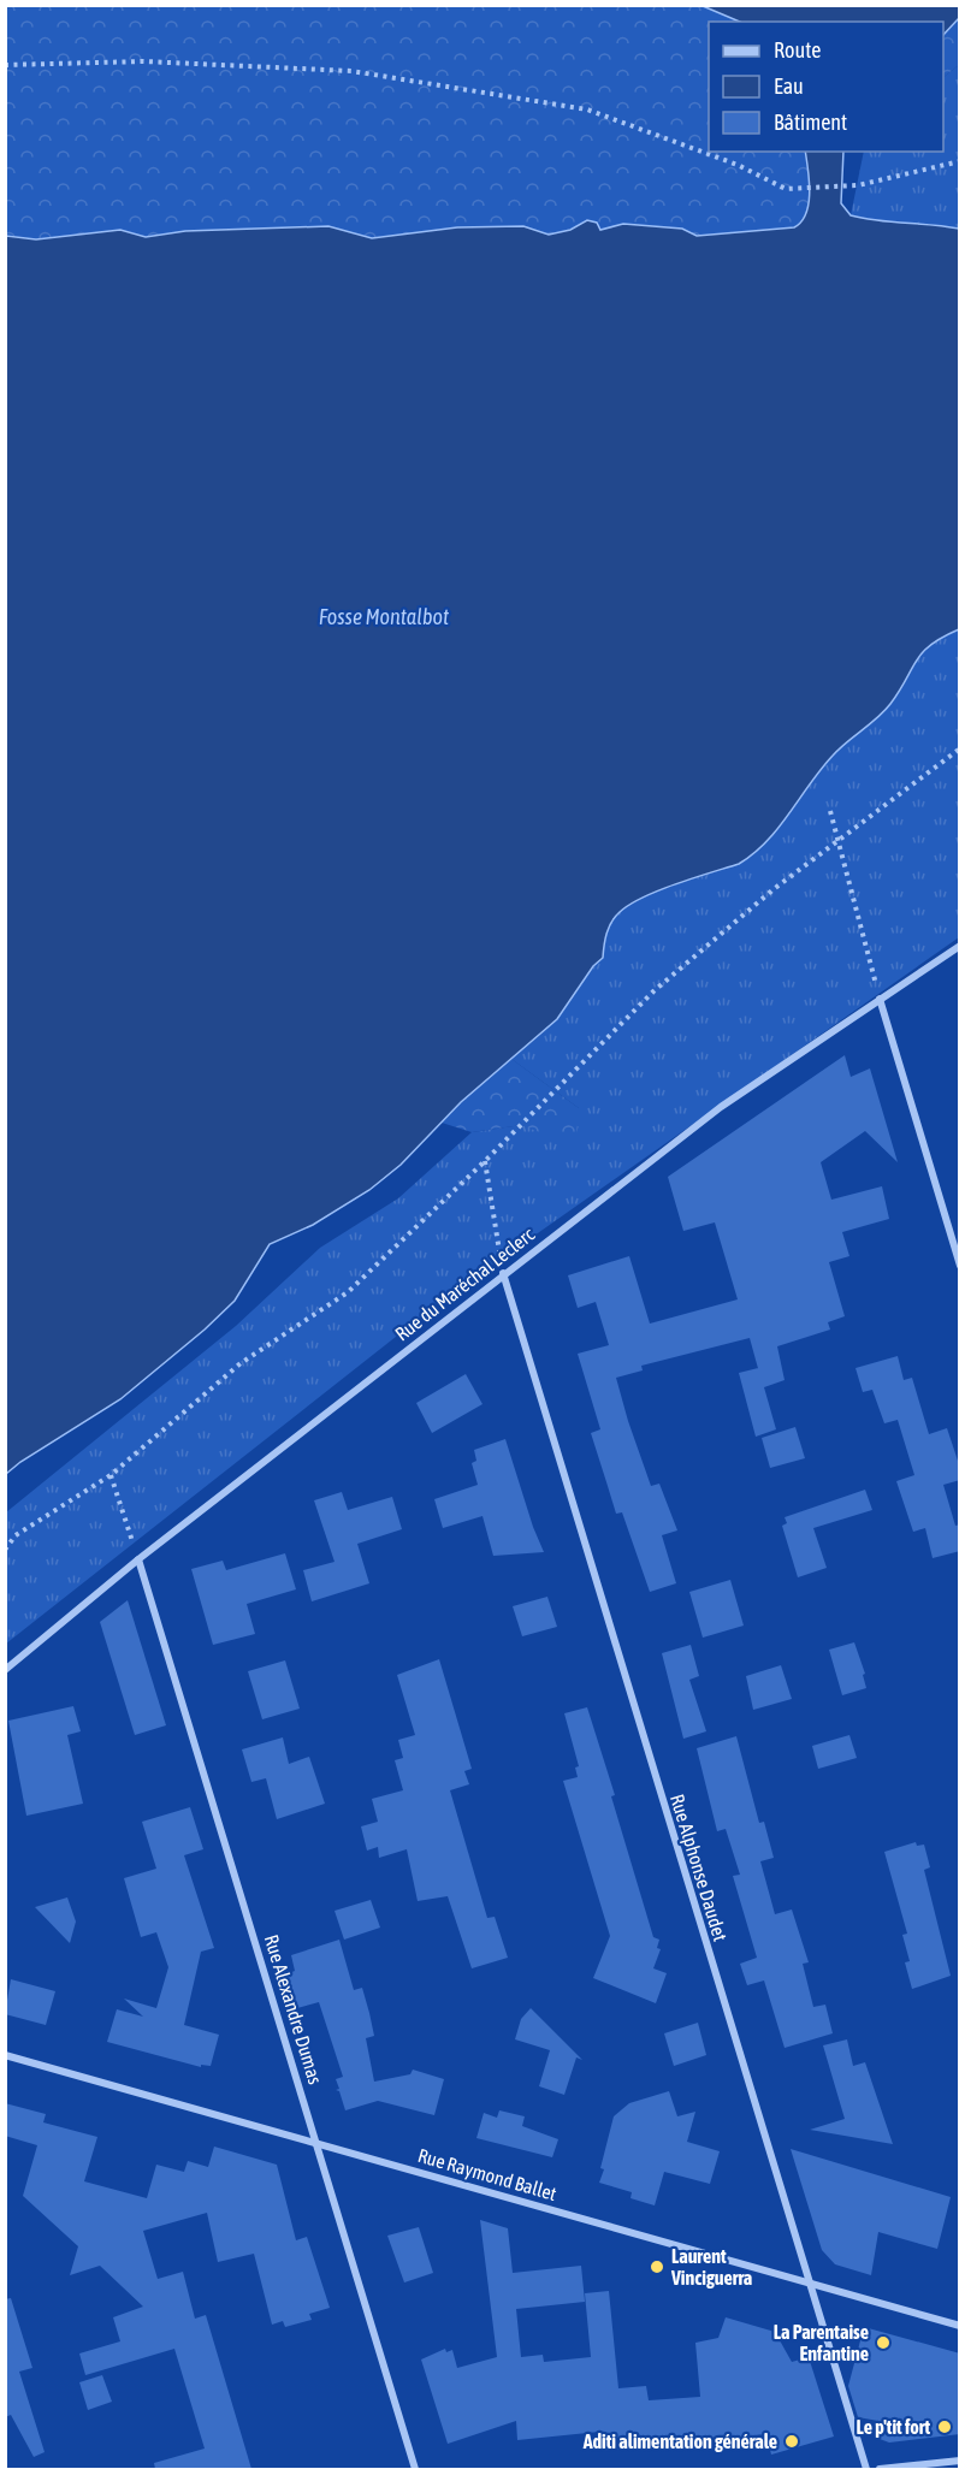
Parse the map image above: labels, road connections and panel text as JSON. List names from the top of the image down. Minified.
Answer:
{"streets":{"street":["Rue du Maréchal Leclerc","Rue Alphonse Daudet","Rue Alexandre Dumas","Rue Raymond Ballet"]},"crossings":[["Rue du Maréchal Leclerc","Rue Alphonse Daudet"],["Rue du Maréchal Leclerc","Rue Alexandre Dumas"],["Rue Alphonse Daudet","Rue Raymond Ballet"],["Rue Alexandre Dumas","Rue Raymond Ballet"]],"water":["Fosse Montalbot"],"places":["Laurent Vinciguerra","La Parentaise Enfantine","Le p'tit fort","Aditi alimentation générale"],"legend":["Route","Eau","Bâtiment"]}
